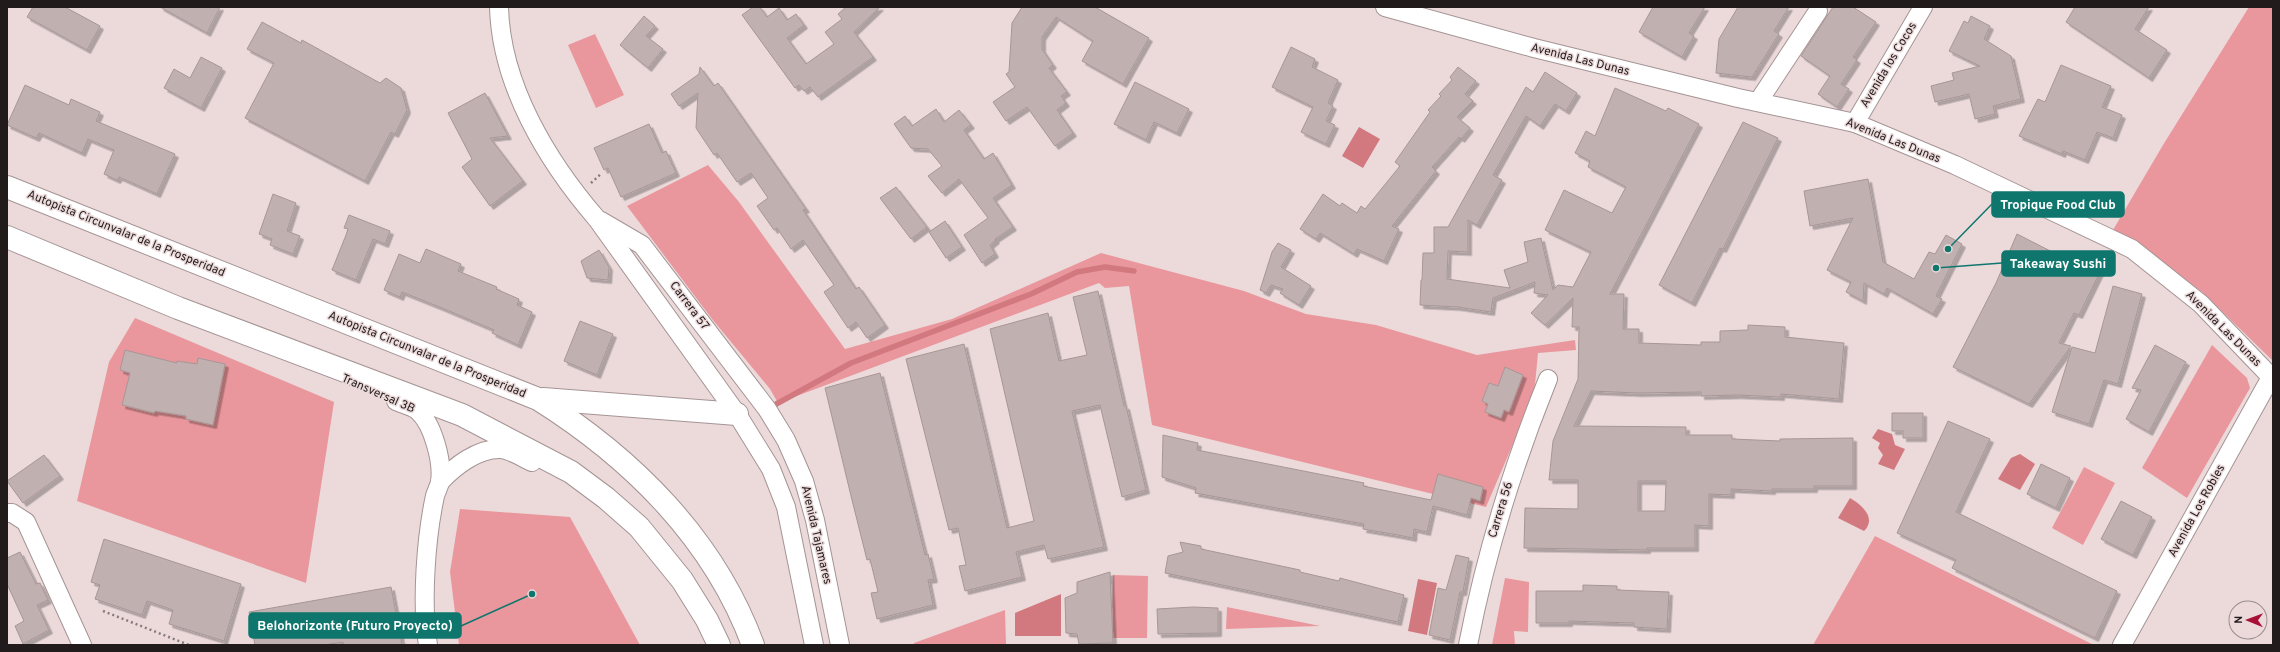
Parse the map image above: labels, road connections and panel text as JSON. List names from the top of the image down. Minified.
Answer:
{"streets":{"highway":["Autopista Circunvalar de la Prosperidad"],"street":["Avenida Las Dunas","Avenida los Cocos","Carrera 57","Transversal 3B","Carrera 56","Avenida Los Robles","Avenida Tajamares"]},"crossings":[["Avenida Las Dunas","Avenida los Cocos"],["Avenida Las Dunas","Avenida Los Robles"],["Carrera 57","Avenida Tajamares"]],"places":["Tropique Food Club","Takeaway Sushi","Belohorizonte (Futuro Proyecto)"],"north":"left"}
